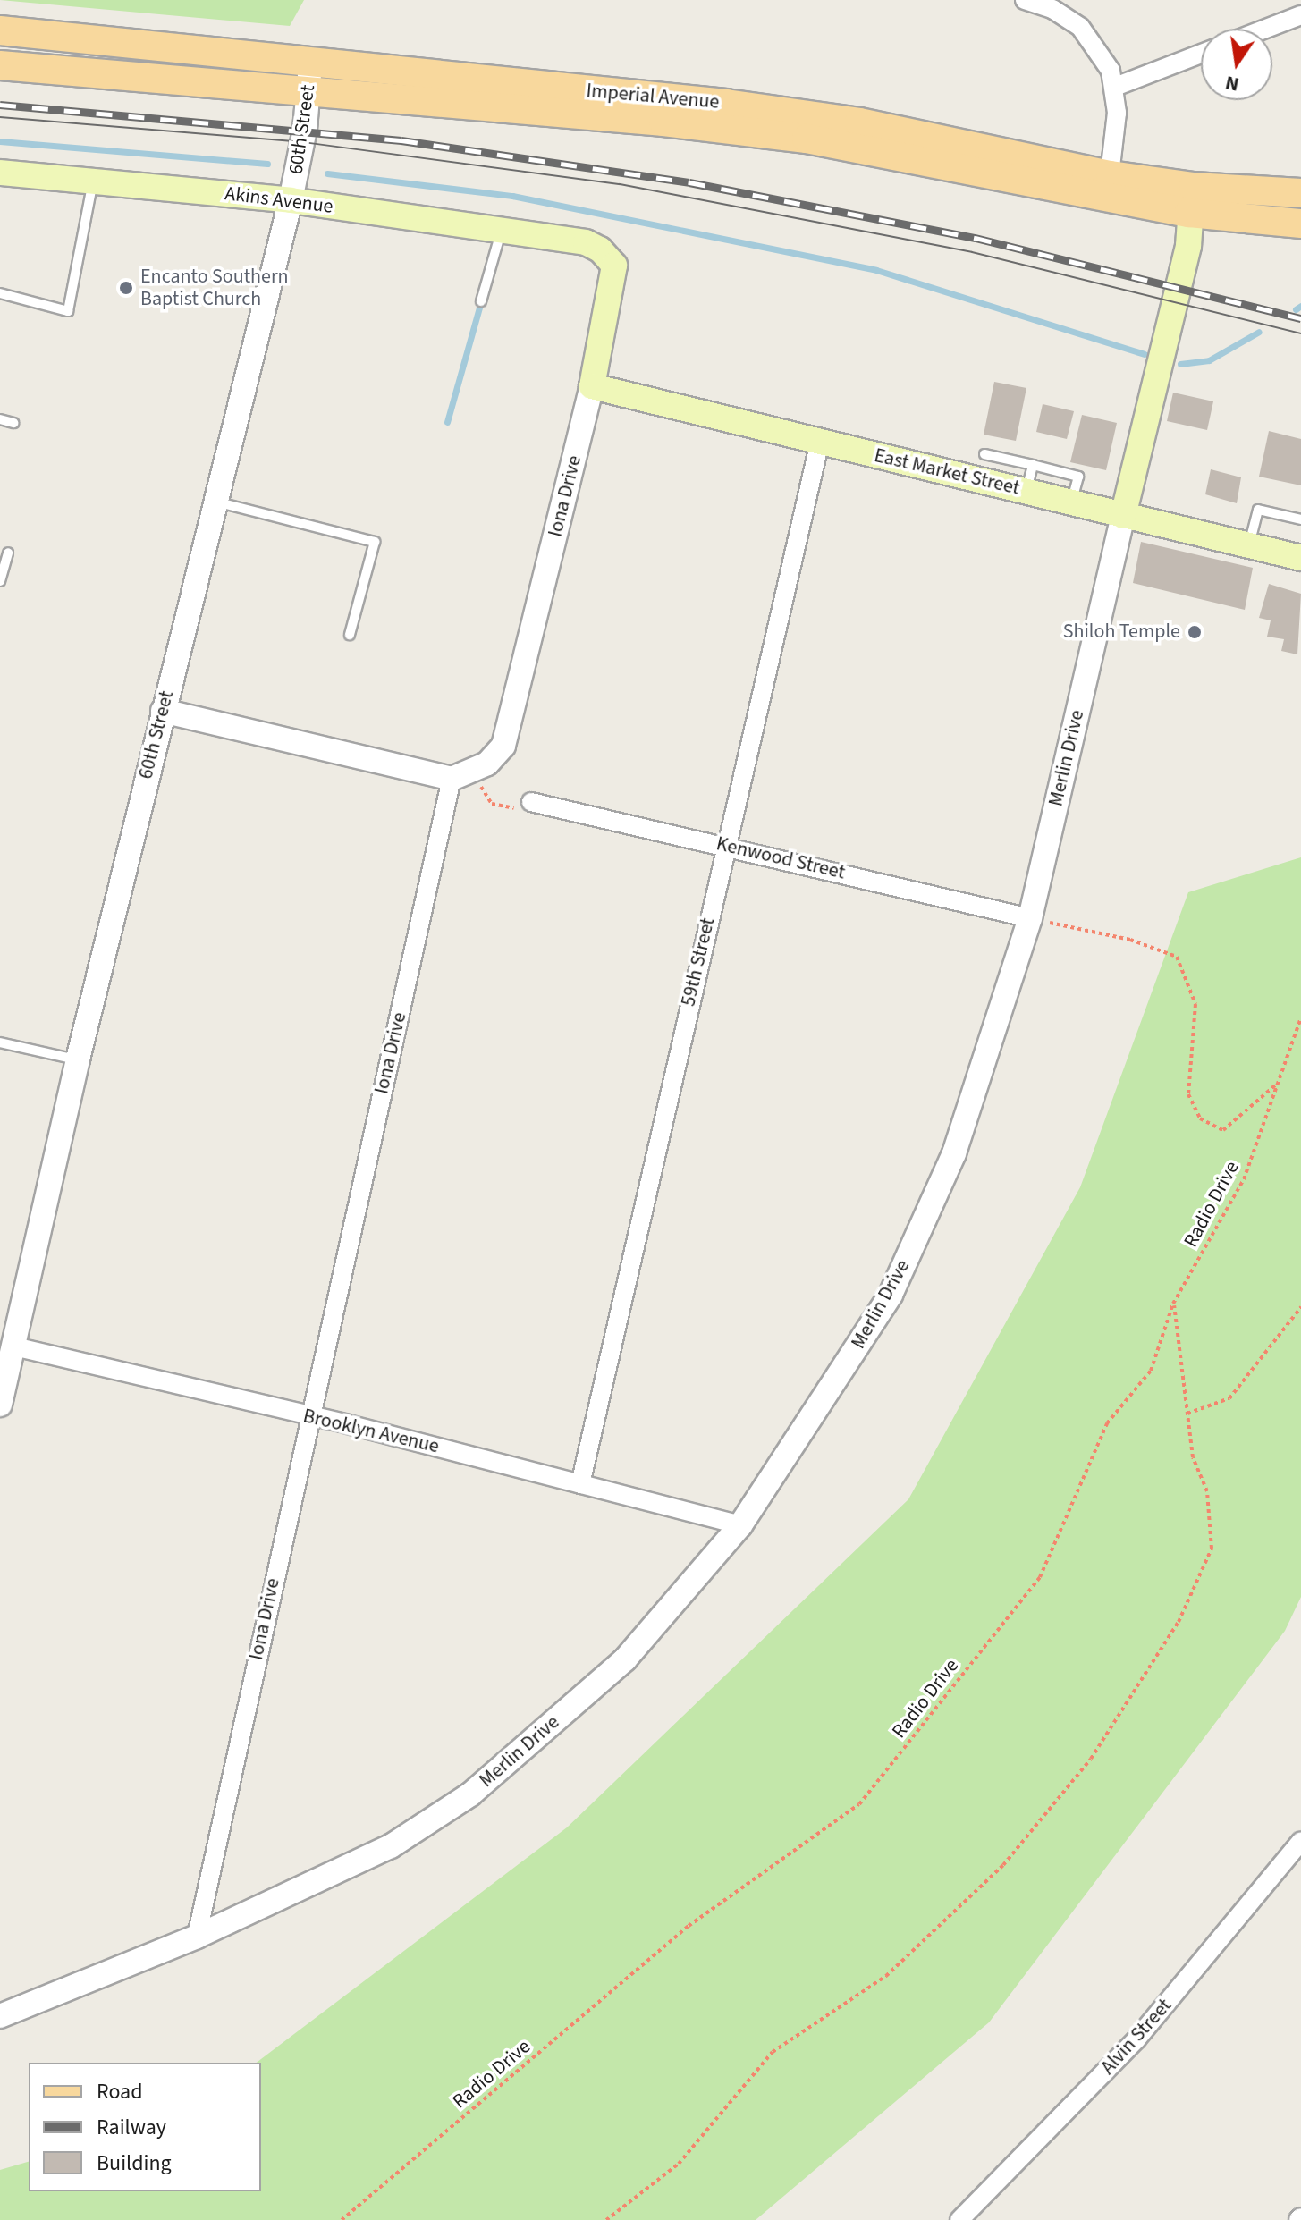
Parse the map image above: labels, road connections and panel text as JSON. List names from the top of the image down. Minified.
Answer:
{"streets":{"main road":["Imperial Avenue","Akins Avenue","East Market Street","Iona Drive","Merlin Drive"],"street":["60th Street","Kenwood Street","59th Street","Brooklyn Avenue","Alvin Street"],"path":["Radio Drive"]},"crossings":[["Imperial Avenue","60th Street"],["Imperial Avenue","Merlin Drive"],["60th Street","Akins Avenue"],["60th Street","Brooklyn Avenue"],["Akins Avenue","Iona Drive"],["East Market Street","Iona Drive"],["East Market Street","Merlin Drive"],["East Market Street","59th Street"],["Iona Drive","Merlin Drive"],["Iona Drive","Brooklyn Avenue"],["Merlin Drive","Kenwood Street"],["Merlin Drive","Brooklyn Avenue"],["Kenwood Street","59th Street"],["59th Street","Brooklyn Avenue"]],"places":["Encanto Southern Baptist Church","Shiloh Temple"],"legend":["Road","Railway","Building"],"north":"bottom"}
